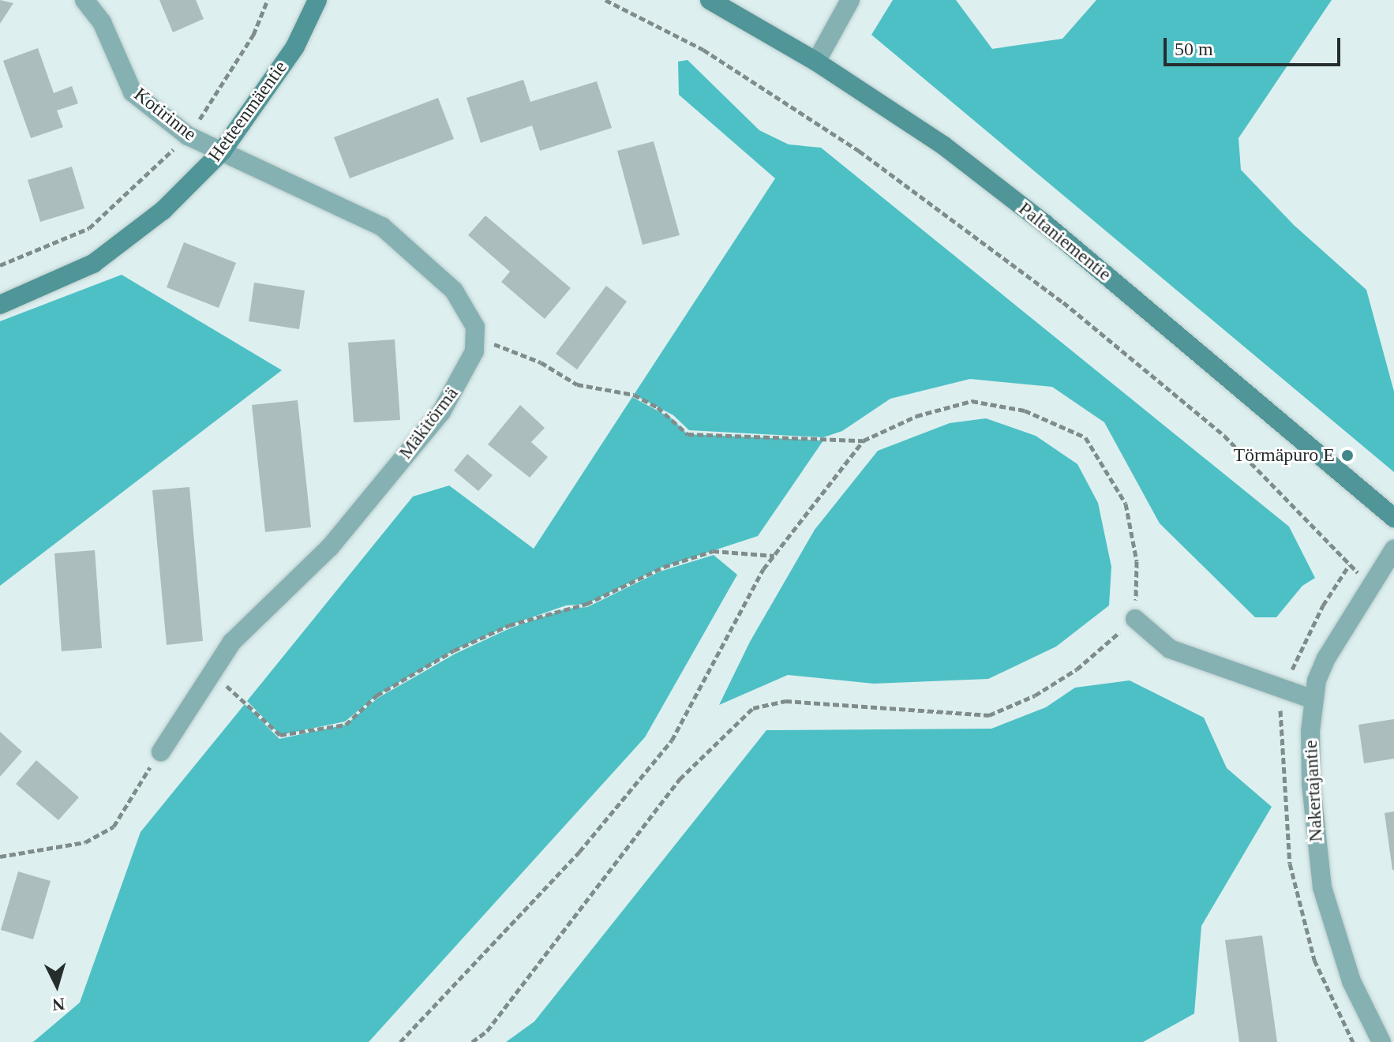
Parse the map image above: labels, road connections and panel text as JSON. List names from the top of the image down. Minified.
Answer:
{"streets":{"street":["Hetteenmäentie","Kotirinne","Paltaniementie","Mäkitörmä","Nakertajantie"]},"crossings":[["Hetteenmäentie","Kotirinne"]],"places":["Törmäpuro E"],"scale_bar":"50 m","north":"bottom"}
